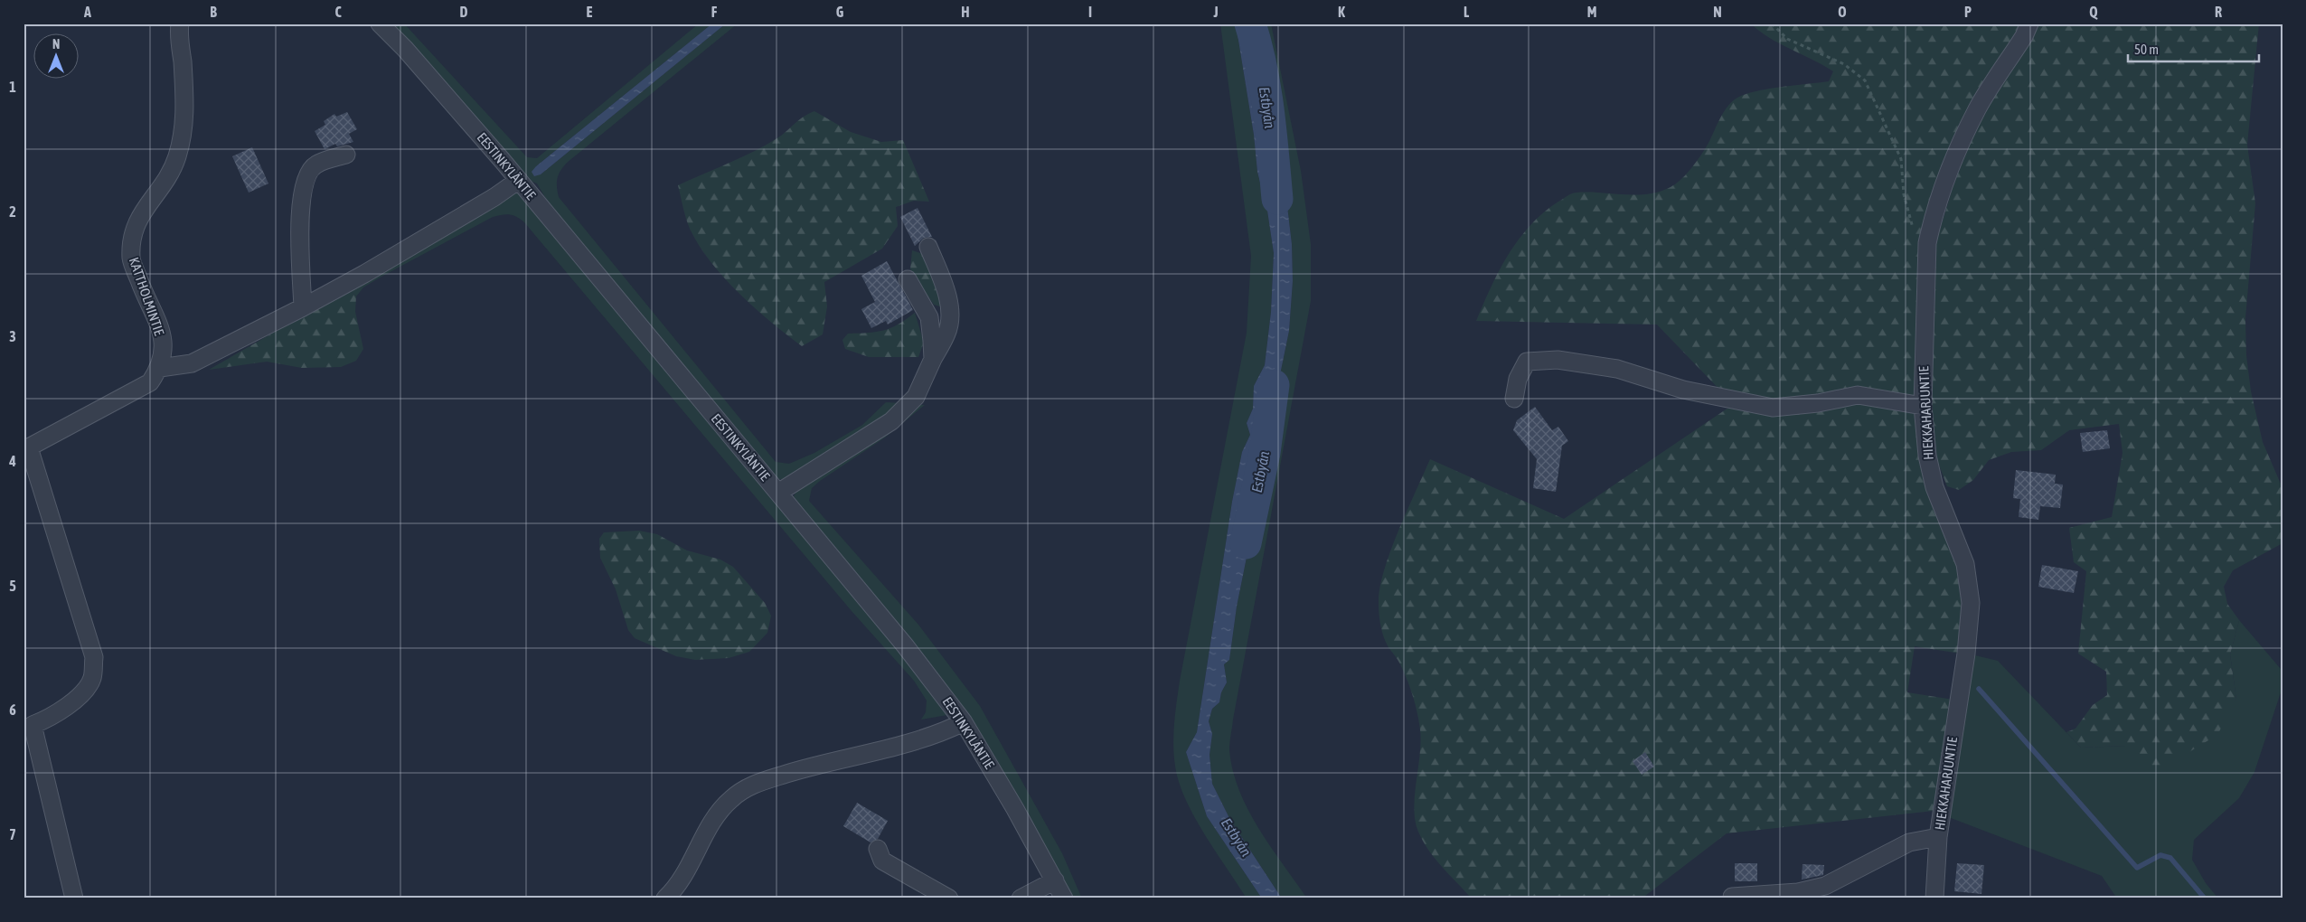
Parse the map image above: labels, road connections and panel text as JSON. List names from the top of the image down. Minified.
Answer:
{"streets":{"street":["EESTINKYLÄNTIE","KATTHOLMINTIE","HIEKKAHARJUNTIE"]},"water":["Estbyån"],"scale_bar":"50 m","north":"top","grid":{"columns":["A","B","C","D","E","F","G","H","I","J","K","L","M","N","O","P","Q","R"],"rows":["1","2","3","4","5","6","7"]}}
